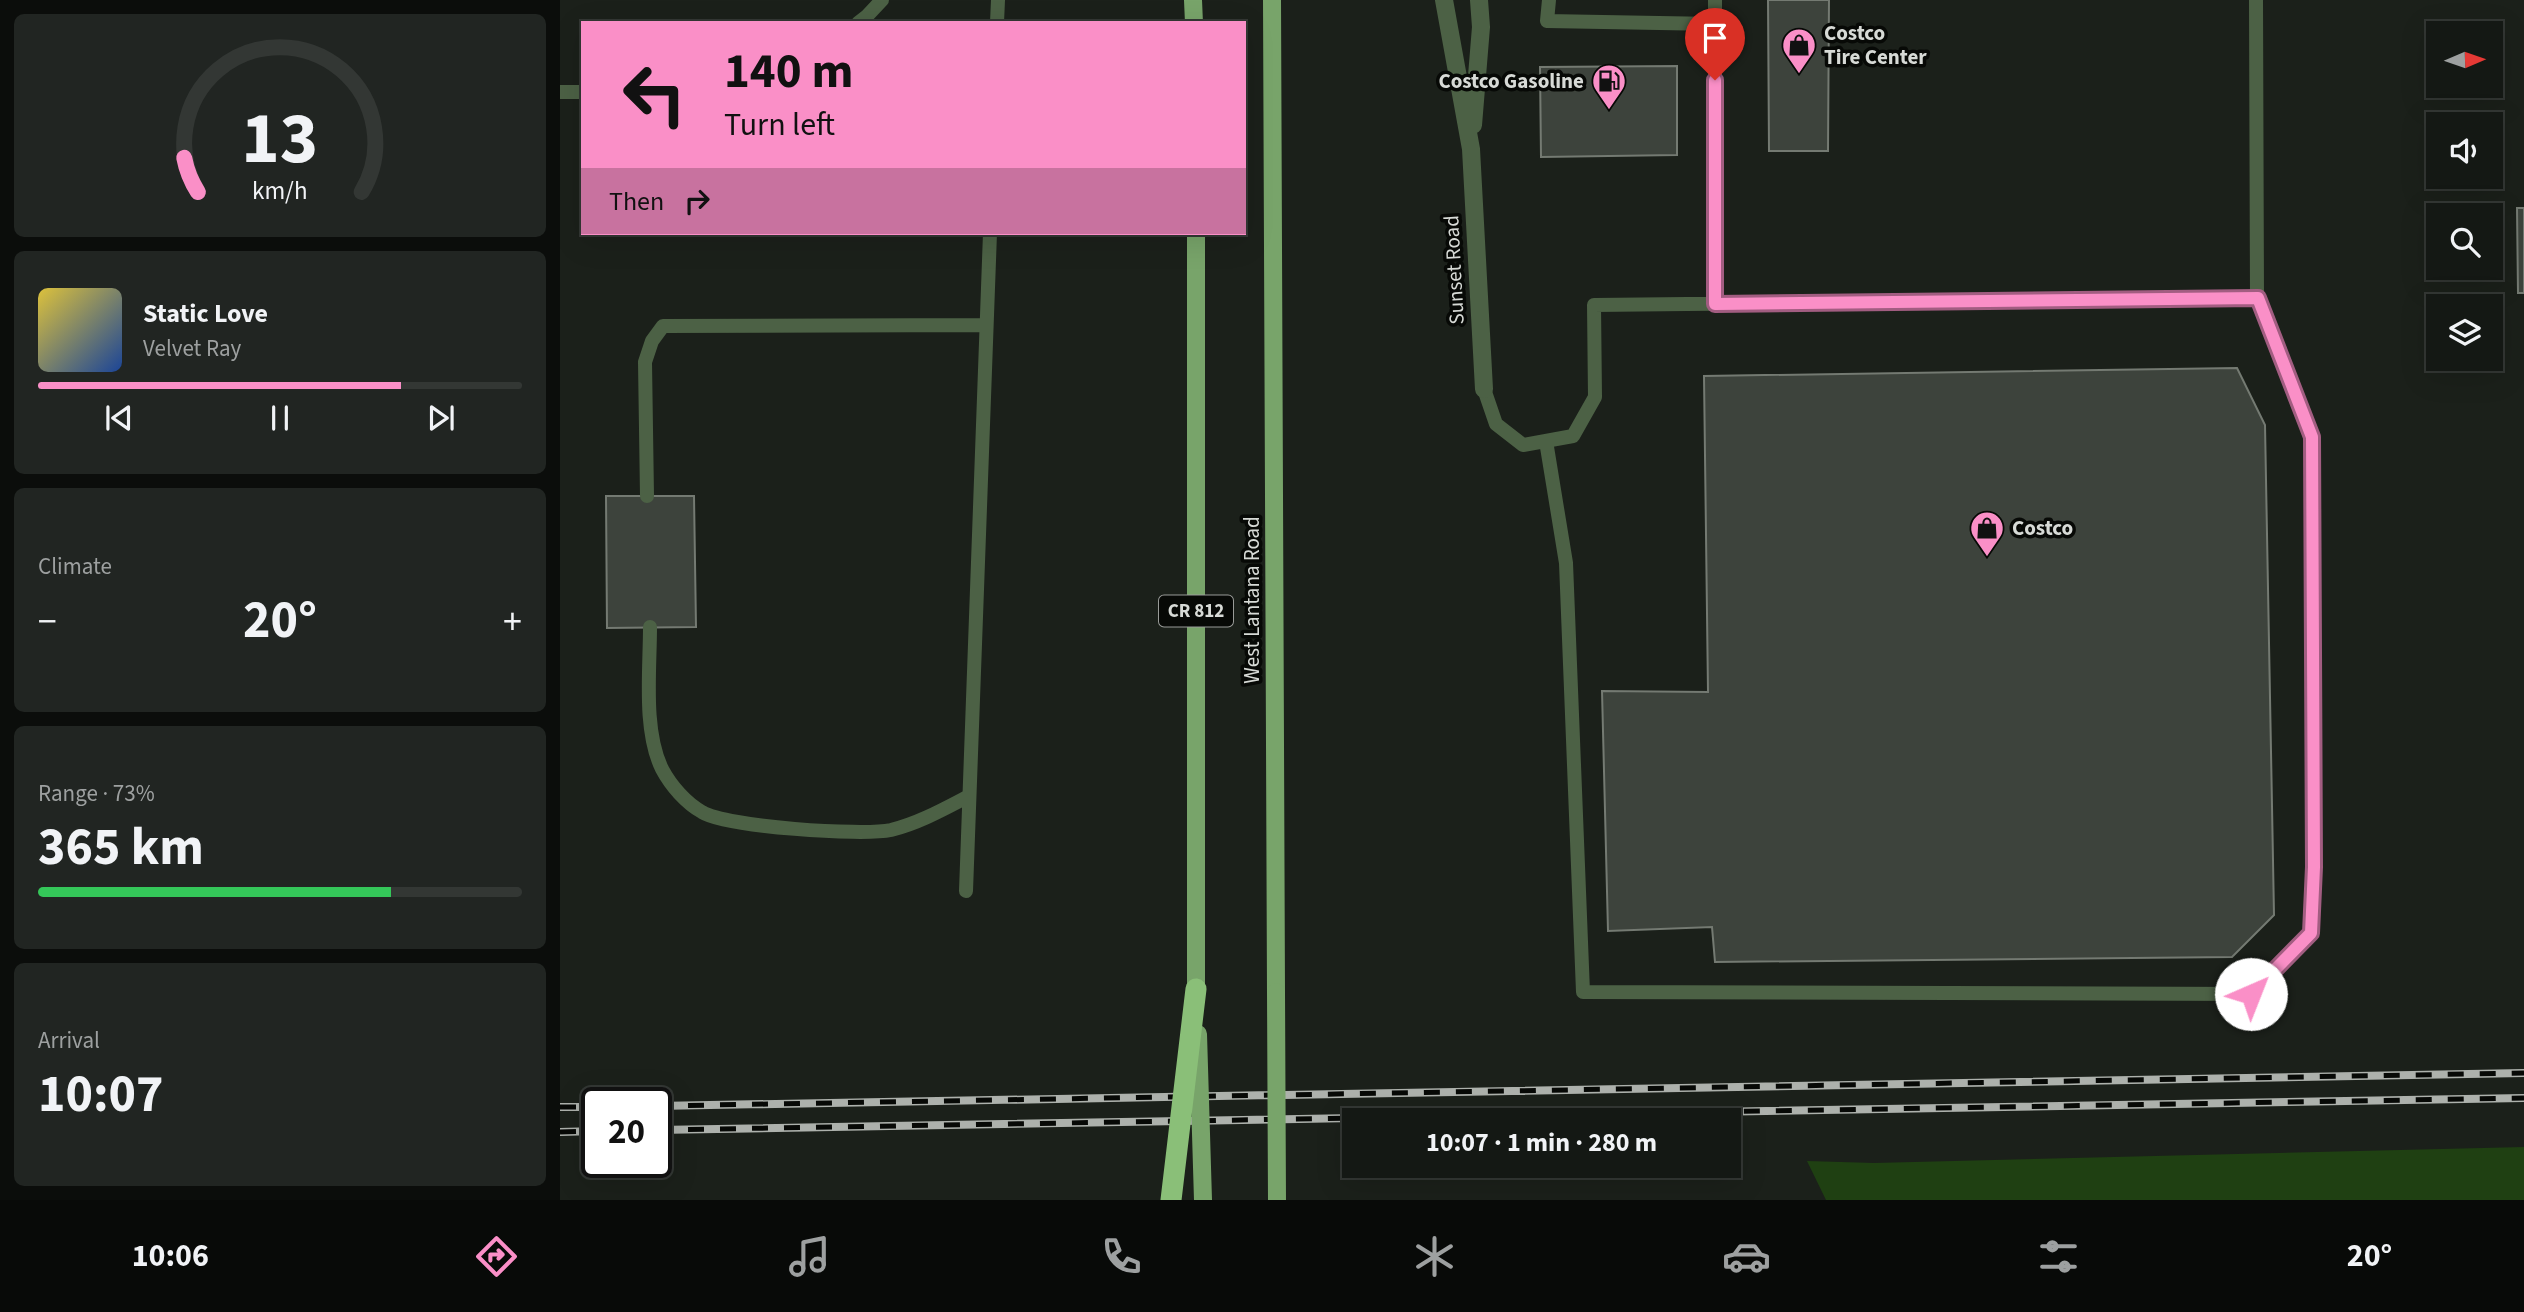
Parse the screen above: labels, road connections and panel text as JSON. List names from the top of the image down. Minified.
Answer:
{"streets":{"main road":["West Lantana Road","CR 812"],"street":["Sunset Road"]},"places":{"shop":["Costco Tire Center","Costco"],"fuel station":["Costco Gasoline"]},"north":"right","page":{"turn":["140 m","Turn left"],"then":"Then","song":["Static Love","Velvet Ray"],"tile":["Climate",["Range · 73%","365 km"],["Arrival","10:07"]],"heat":["−","20°","+"],"limit":"20","trip":"10:07 · 1 min · 280 m","tabs":["10:06","20°"],"gauge":["13","km/h"]}}
